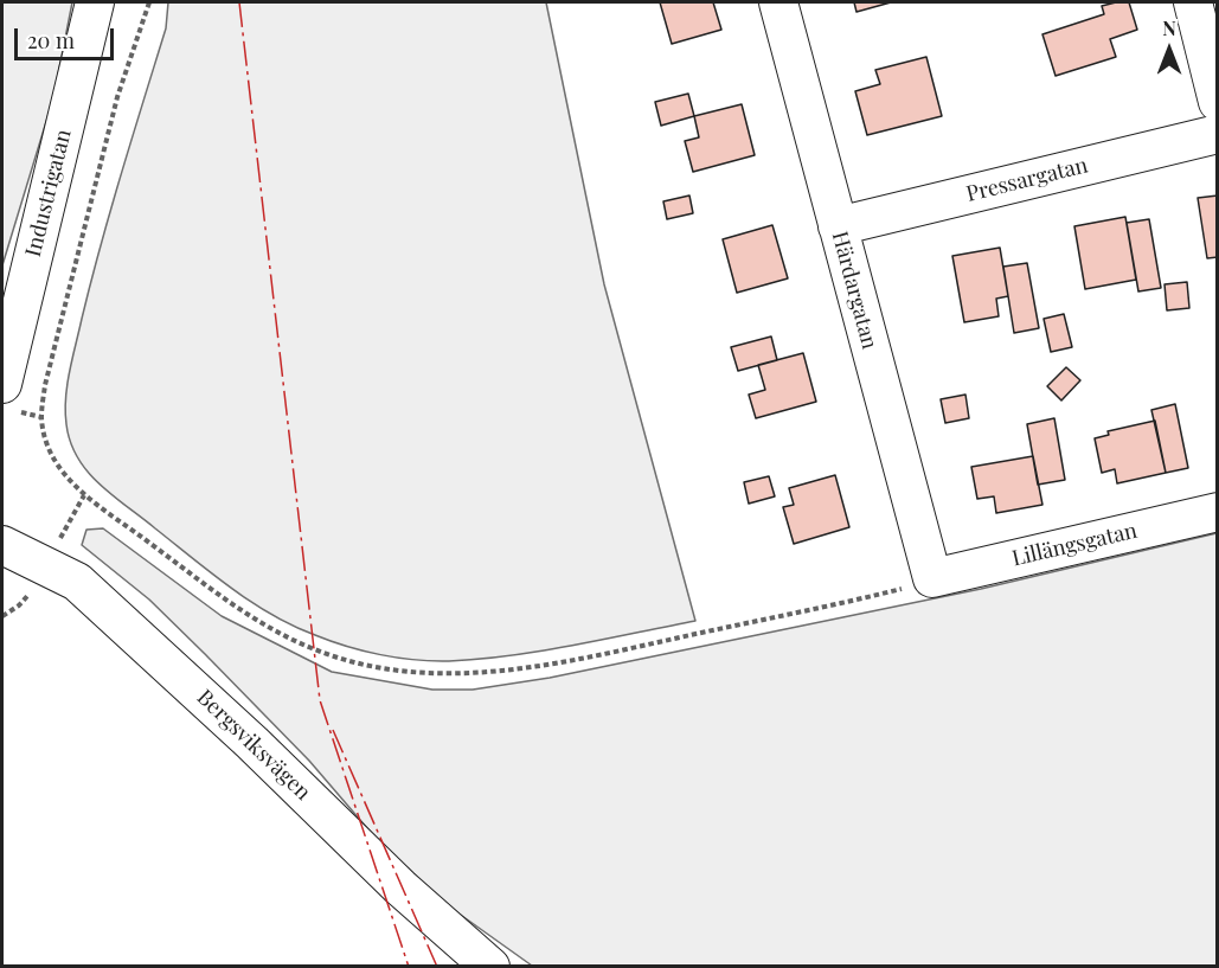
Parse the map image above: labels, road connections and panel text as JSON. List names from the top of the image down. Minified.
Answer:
{"streets":{"street":["Pressargatan","Industrigatan","Härdargatan","Lillängsgatan","Bergsviksvägen"]},"crossings":[["Pressargatan","Härdargatan"],["Härdargatan","Lillängsgatan"]],"scale_bar":"20 m","north":"top"}
